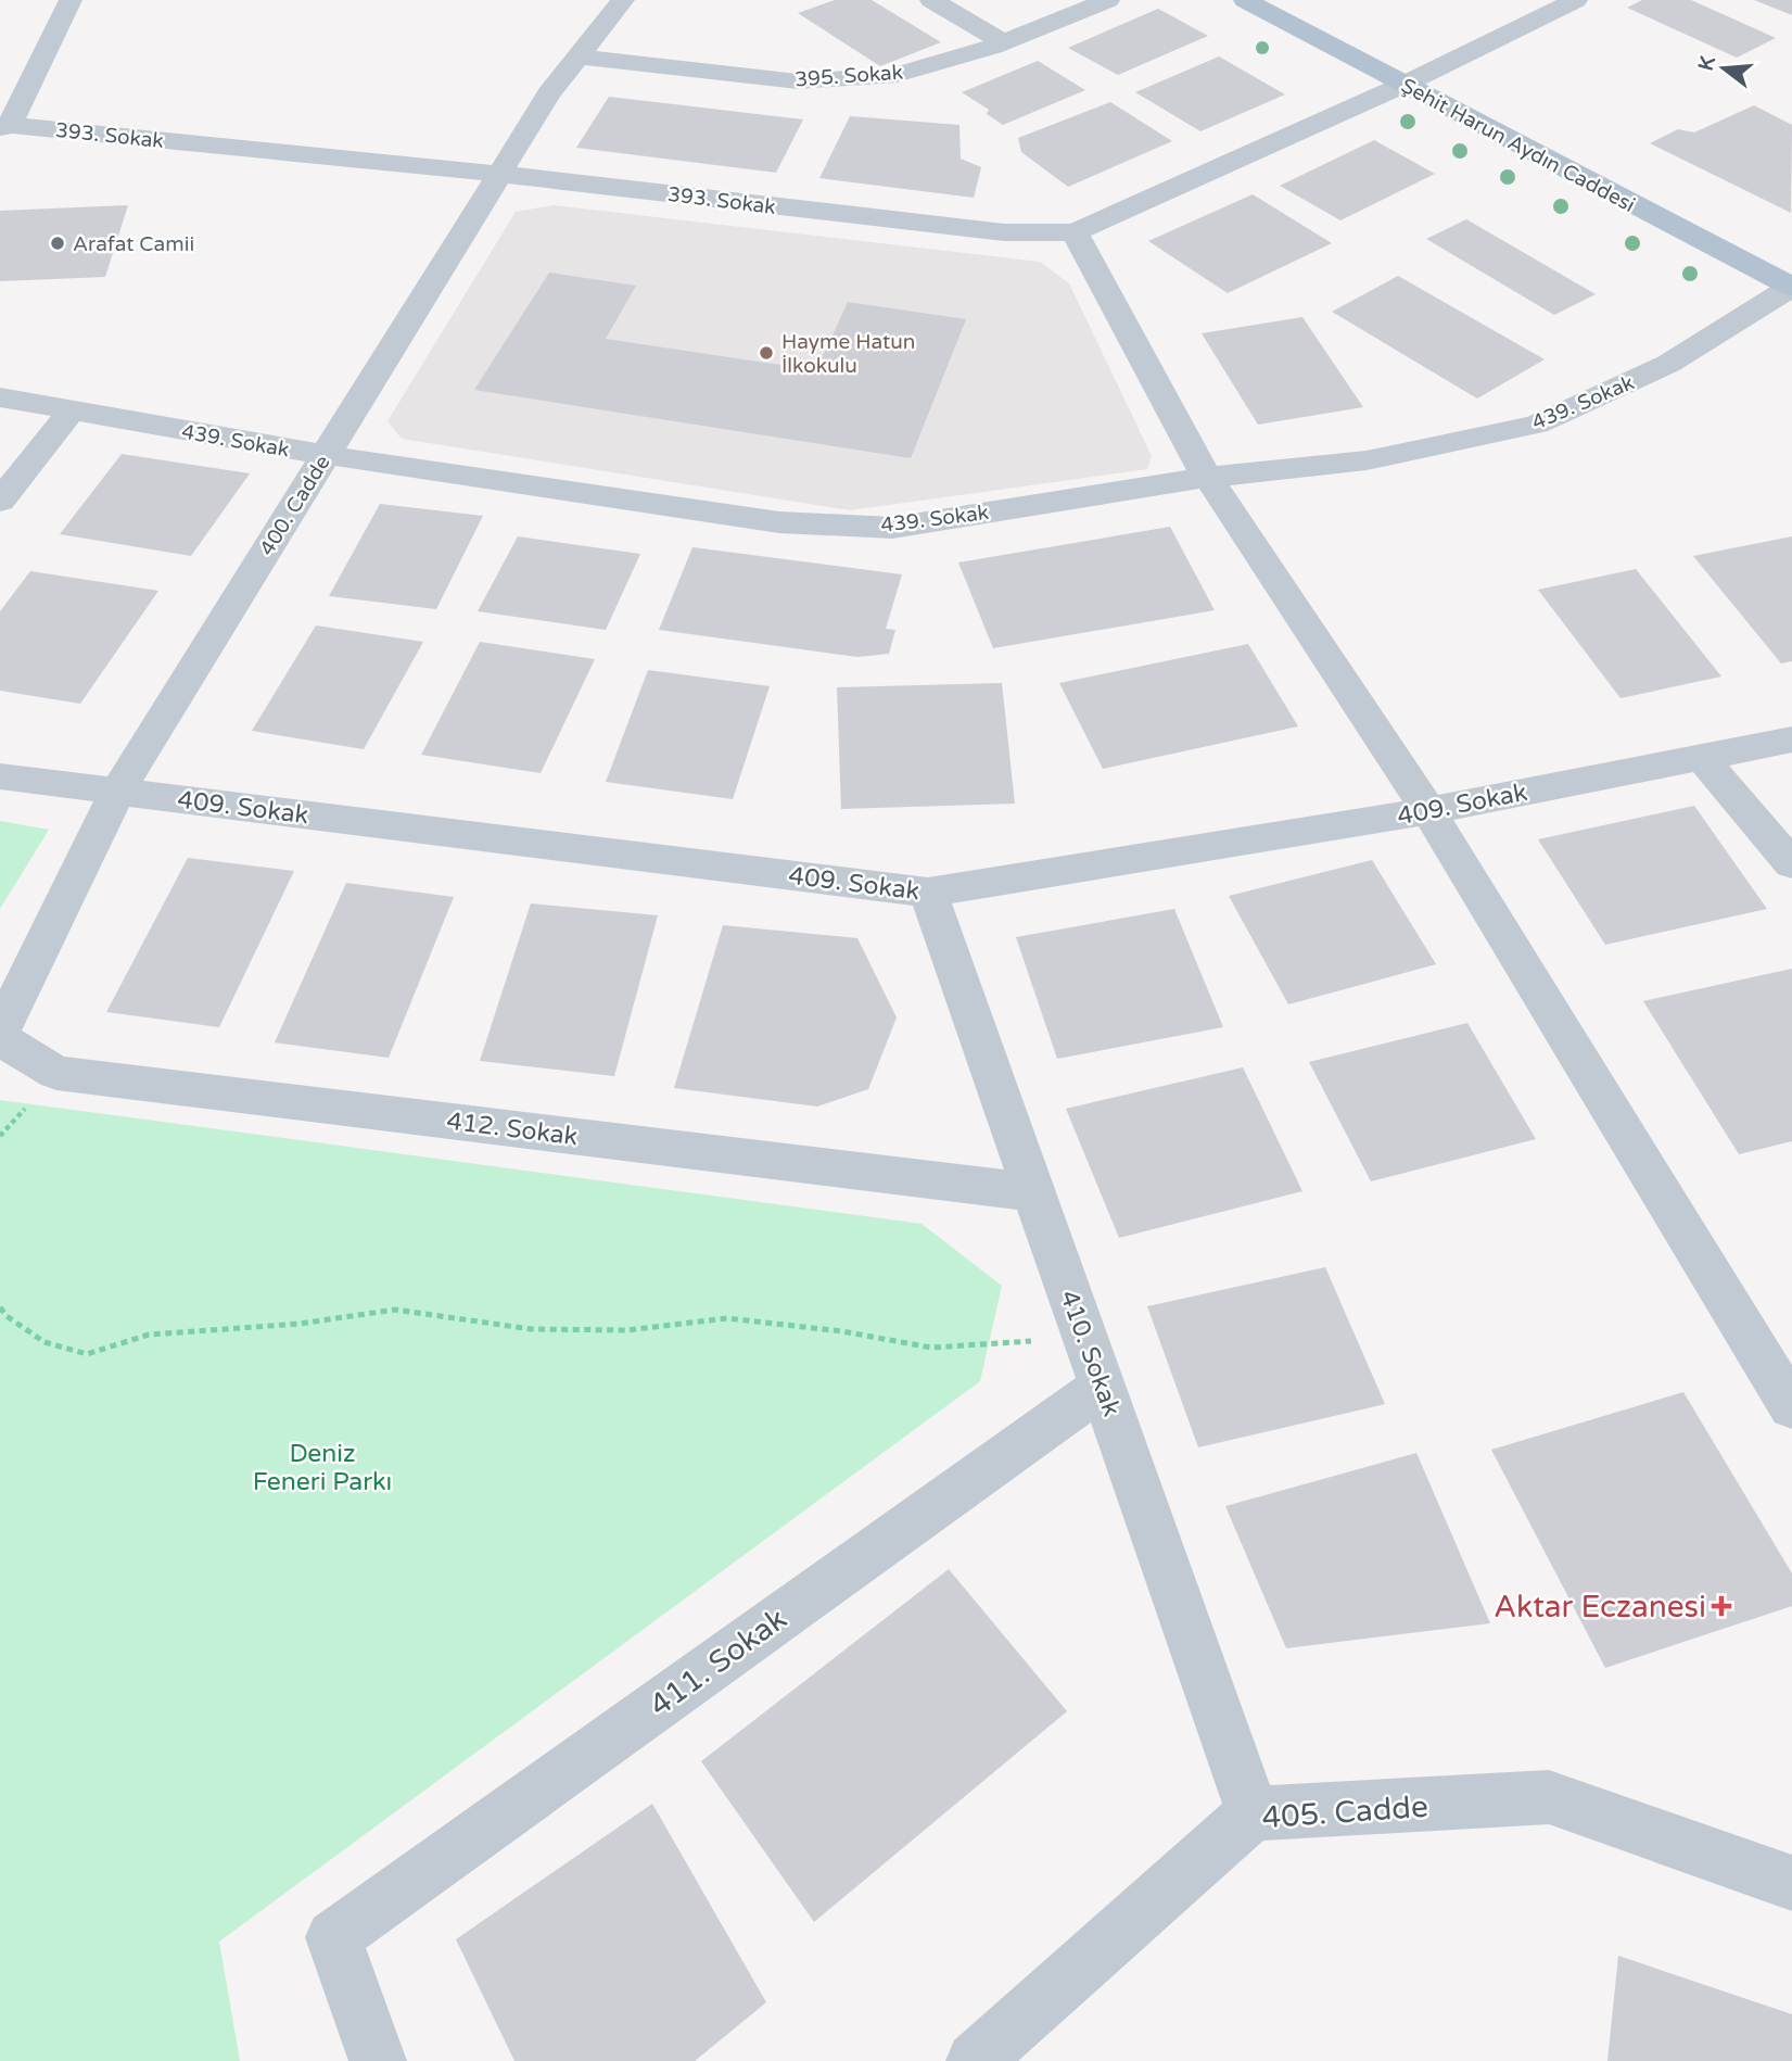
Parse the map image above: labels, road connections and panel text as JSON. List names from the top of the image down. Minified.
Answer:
{"streets":{"main road":["Şehit Harun Aydın Caddesi"],"street":["395. Sokak","393. Sokak","439. Sokak","400. Cadde","409. Sokak","412. Sokak","410. Sokak","411. Sokak","405. Cadde"]},"crossings":[["395. Sokak","400. Cadde"],["393. Sokak","Şehit Harun Aydın Caddesi"],["393. Sokak","400. Cadde"],["Şehit Harun Aydın Caddesi","439. Sokak"],["439. Sokak","400. Cadde"],["400. Cadde","409. Sokak"],["409. Sokak","410. Sokak"],["412. Sokak","410. Sokak"],["410. Sokak","411. Sokak"],["410. Sokak","405. Cadde"]],"parks":["Deniz Feneri Parkı"],"places":{"other":["Arafat Camii","Hayme Hatun İlkokulu"],"health":["Aktar Eczanesi"]},"north":"left"}
